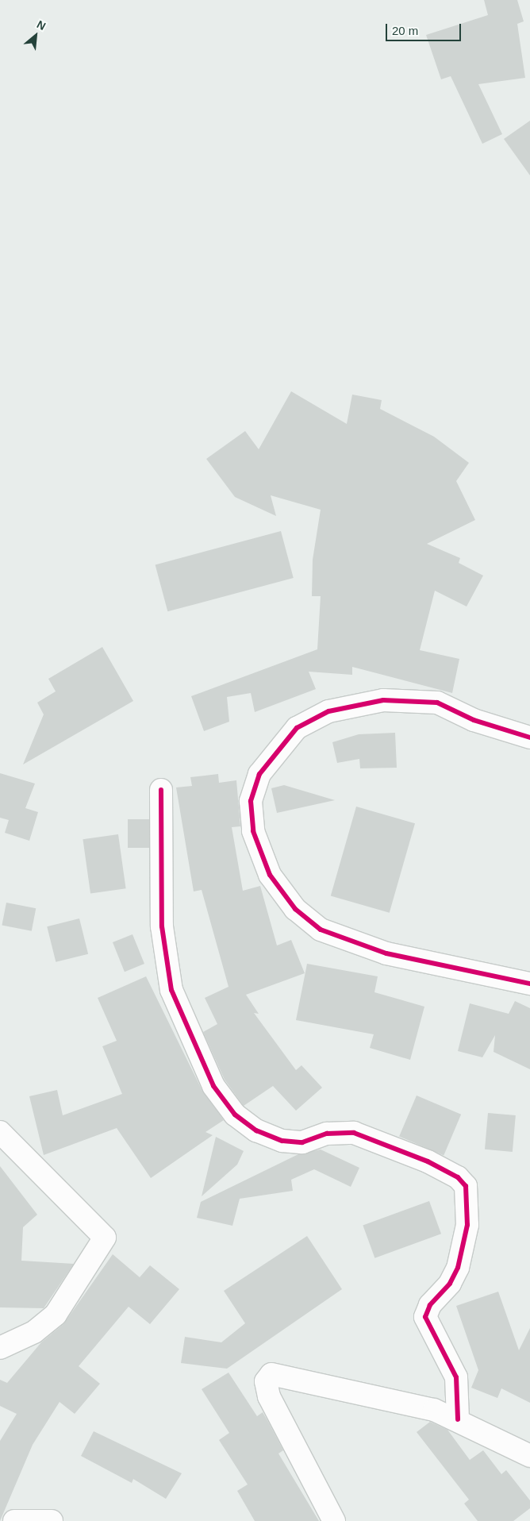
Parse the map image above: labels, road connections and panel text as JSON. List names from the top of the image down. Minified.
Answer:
{"scale_bar":"20 m","north":"top right"}
